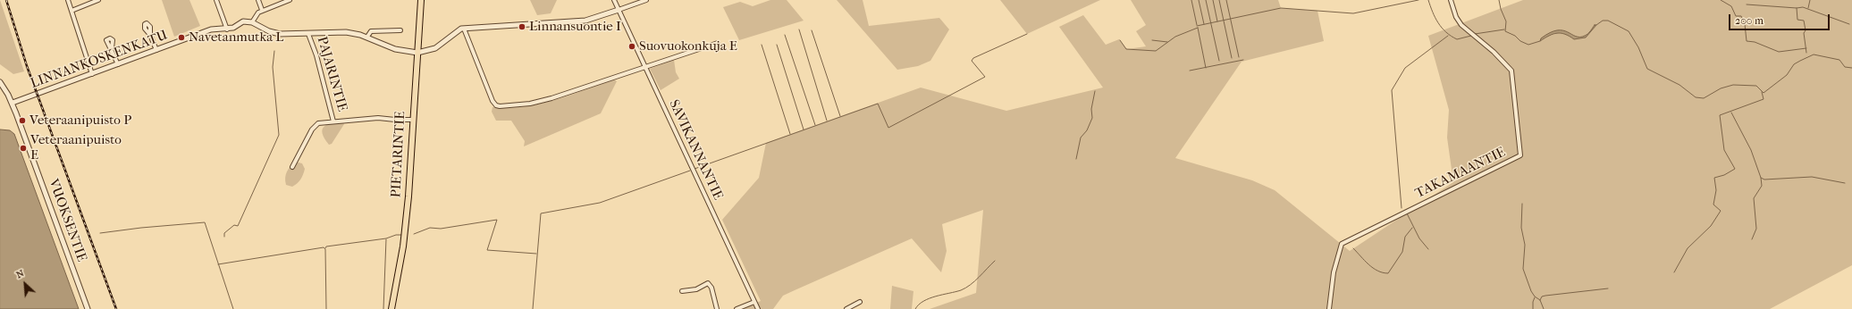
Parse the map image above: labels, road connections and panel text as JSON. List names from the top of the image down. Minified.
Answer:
{"streets":{"main road":["PIETARINTIE"],"street":["LINNANKOSKENKATU","PAJARINTIE","SAVIKANNANTIE","TAKAMAANTIE","VUOKSENTIE"]},"crossings":[["LINNANKOSKENKATU","VUOKSENTIE"],["PAJARINTIE","PIETARINTIE"]],"places":["Linnansuontie I","Navetanmutka L","Suovuokonkuja E","Veteraanipuisto P","Veteraanipuisto E"],"scale_bar":"200 m","north":"top left"}
